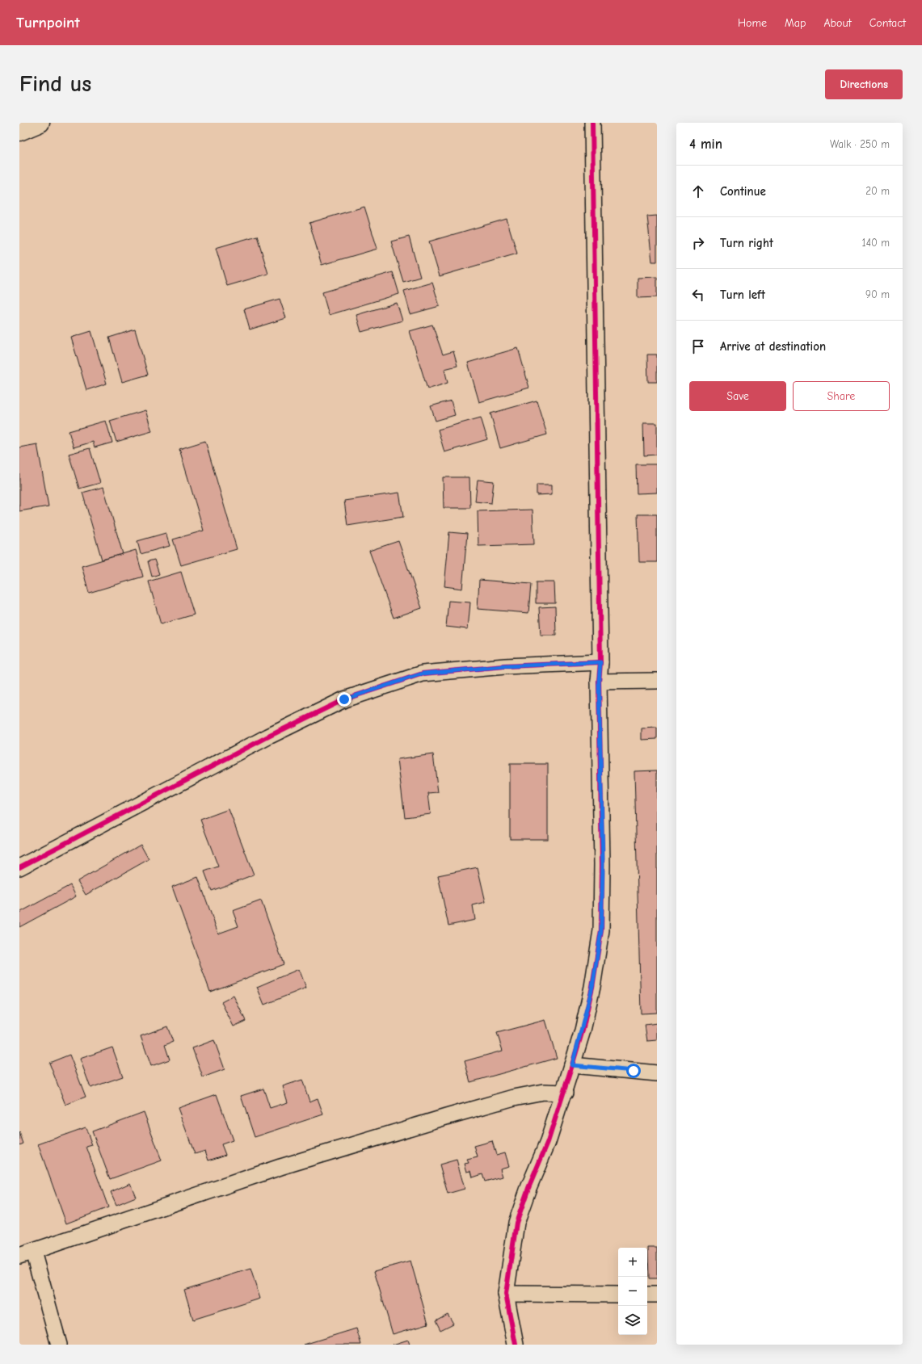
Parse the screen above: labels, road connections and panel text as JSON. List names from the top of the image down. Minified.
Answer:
{"page":{"header":"Turnpoint","nav":["Home","Map","About","Contact"],"buttons":["Directions",["Save","Share"]],"title":"Find us","heading":["4 min","Walk · 250 m"],"list":[["Continue","20 m"],["Turn right","140 m"],["Turn left","90 m"],"Arrive at destination"],"map_buttons":["+","−"]}}
